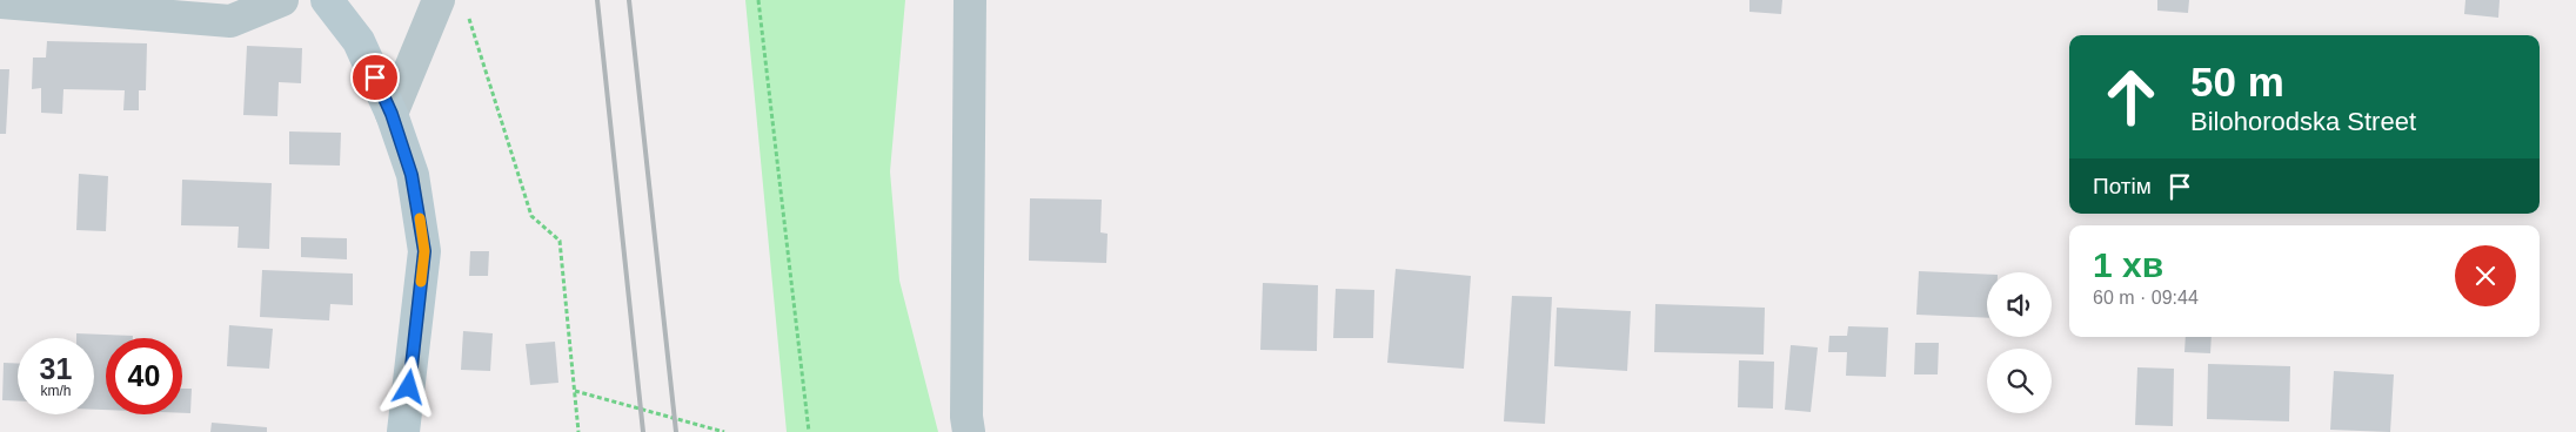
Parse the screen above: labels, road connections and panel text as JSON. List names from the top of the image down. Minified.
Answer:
{"page":{"turn":["50 m","Bilohorodska Street"],"then":"Потім","heading":["1 хв","60 m · 09:44"],"speed":"31 km/h","limit":"40"}}
